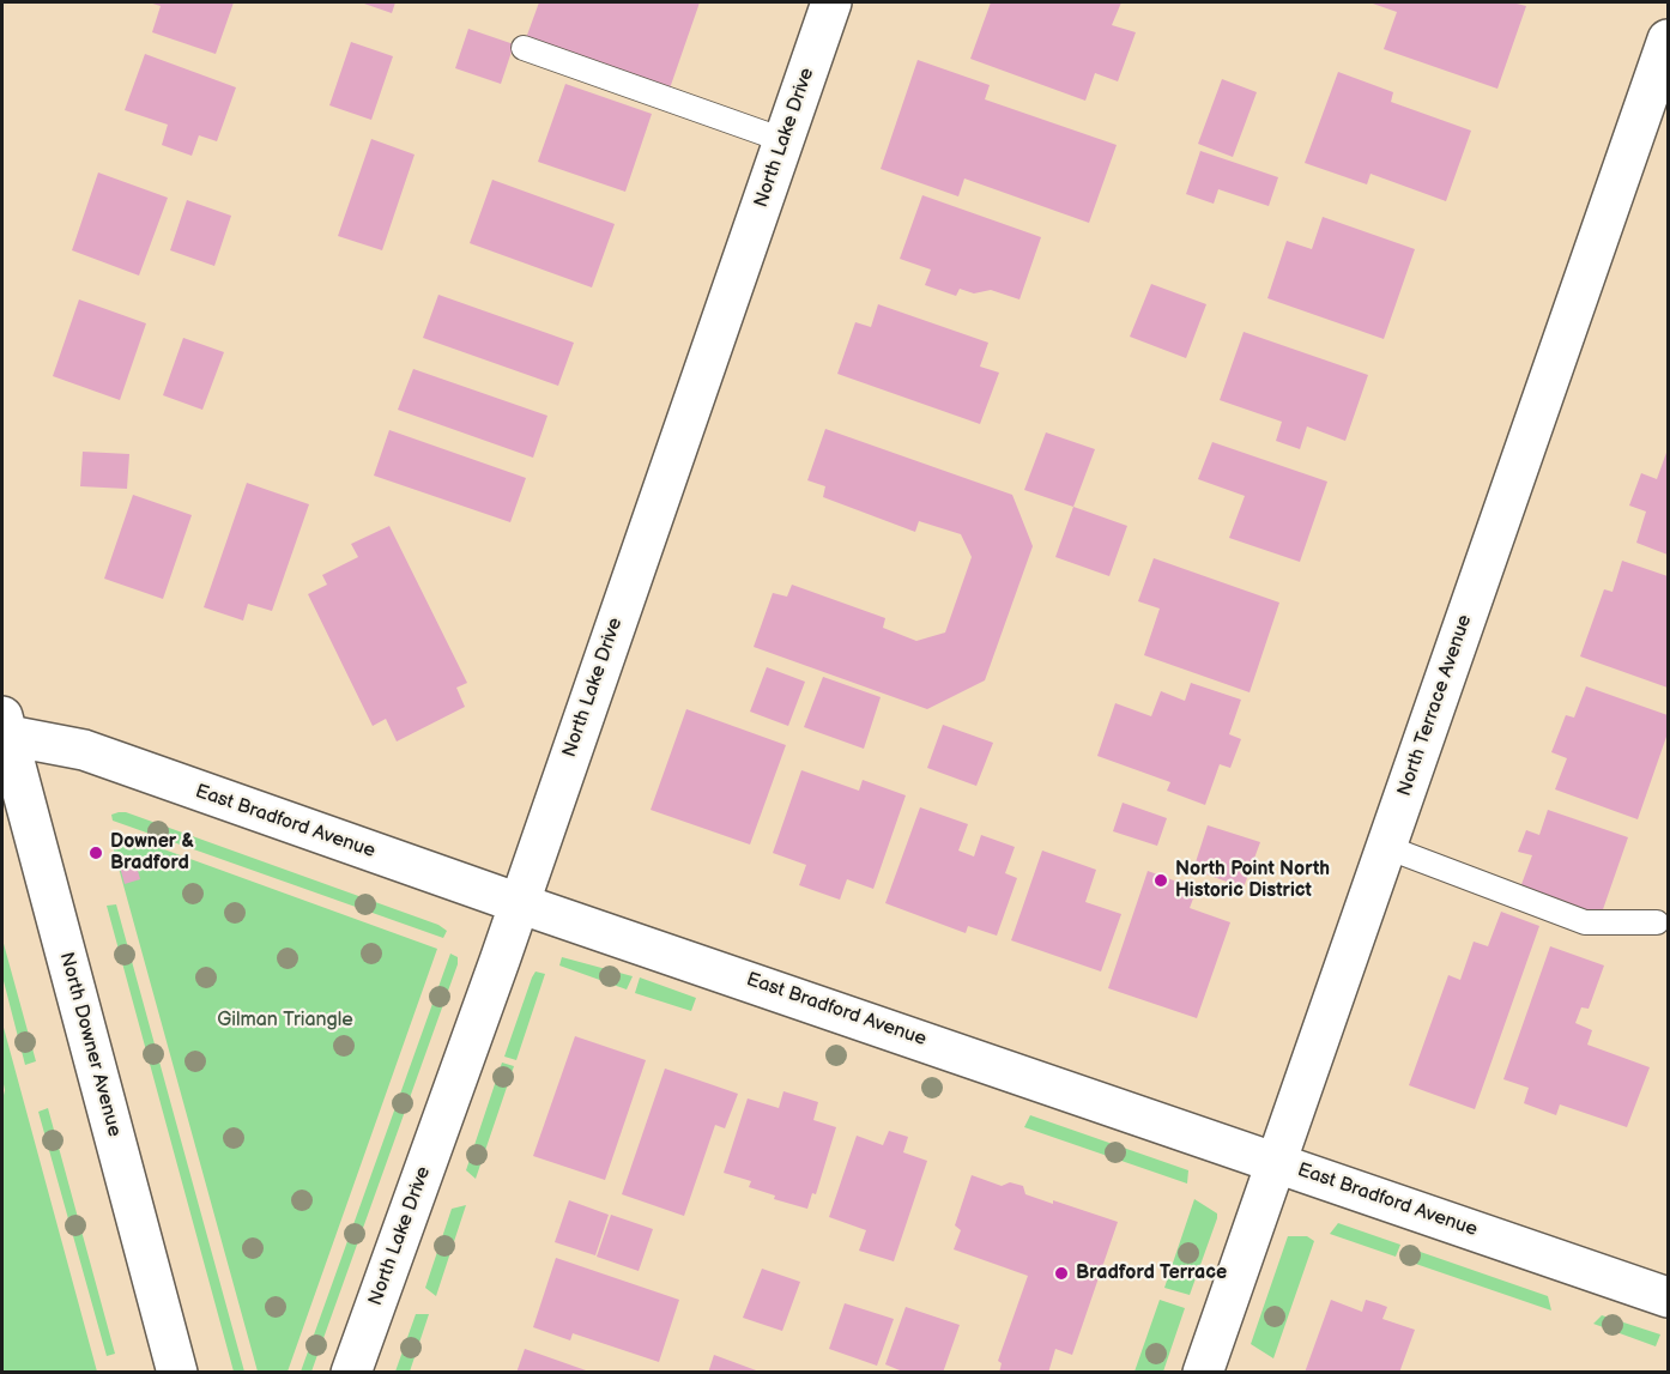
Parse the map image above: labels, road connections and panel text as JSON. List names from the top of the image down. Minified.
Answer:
{"streets":{"street":["North Lake Drive","North Terrace Avenue","East Bradford Avenue","North Downer Avenue"]},"crossings":[["North Lake Drive","East Bradford Avenue"],["North Terrace Avenue","East Bradford Avenue"],["East Bradford Avenue","North Downer Avenue"]],"parks":["Gilman Triangle"],"places":["Downer & Bradford","North Point North Historic District","Bradford Terrace"]}
